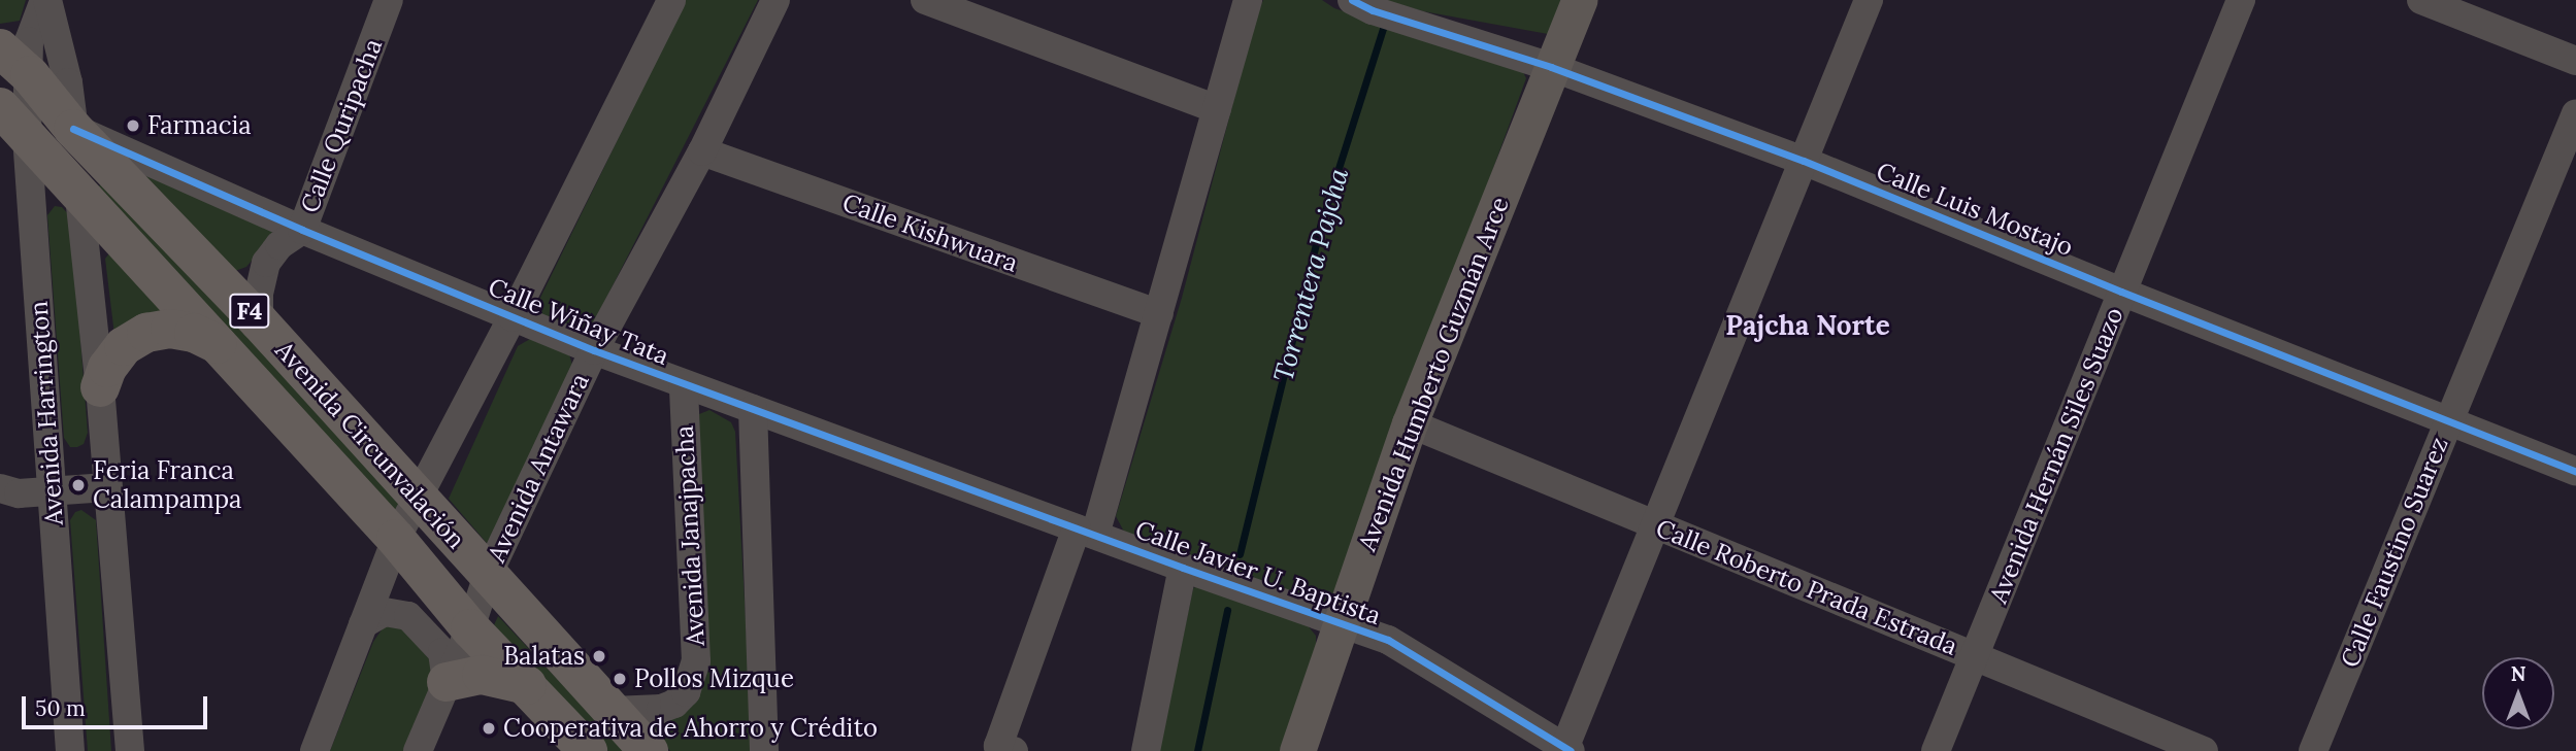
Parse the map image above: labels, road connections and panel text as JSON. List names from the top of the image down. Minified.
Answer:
{"streets":{"highway":["F4","Avenida Circunvalación"],"main road":["Avenida Humberto Guzmán Arce"],"street":["Calle Quripacha","Calle Luis Mostajo","Calle Kishwuara","Calle Wiñay Tata","Avenida Harrington","Avenida Hernán Siles Suazo","Avenida Antawara","Avenida Janajpacha","Calle Faustino Suarez","Calle Javier U. Baptista","Calle Roberto Prada Estrada"]},"crossings":[["Calle Quripacha","Calle Wiñay Tata"],["Calle Quripacha","Avenida Circunvalación"],["Calle Luis Mostajo","Avenida Humberto Guzmán Arce"],["Calle Luis Mostajo","Avenida Hernán Siles Suazo"],["Calle Luis Mostajo","Calle Faustino Suarez"],["Calle Kishwuara","Avenida Antawara"],["Calle Wiñay Tata","Avenida Harrington"],["Calle Wiñay Tata","Avenida Circunvalación"],["Calle Wiñay Tata","Avenida Antawara"],["Calle Wiñay Tata","Avenida Janajpacha"],["Calle Wiñay Tata","Calle Javier U. Baptista"],["Avenida Humberto Guzmán Arce","Calle Javier U. Baptista"],["Avenida Humberto Guzmán Arce","Calle Roberto Prada Estrada"],["Avenida Harrington","Avenida Circunvalación"],["Avenida Circunvalación","Avenida Antawara"],["Avenida Circunvalación","Avenida Janajpacha"],["Avenida Hernán Siles Suazo","Calle Roberto Prada Estrada"]],"districts":["Pajcha Norte"],"water":["Torrentera Pajcha"],"places":["Farmacia","Feria Franca Calampampa","Balatas","Pollos Mizque","Cooperativa de Ahorro y Crédito"],"scale_bar":"50 m","north":"top"}
